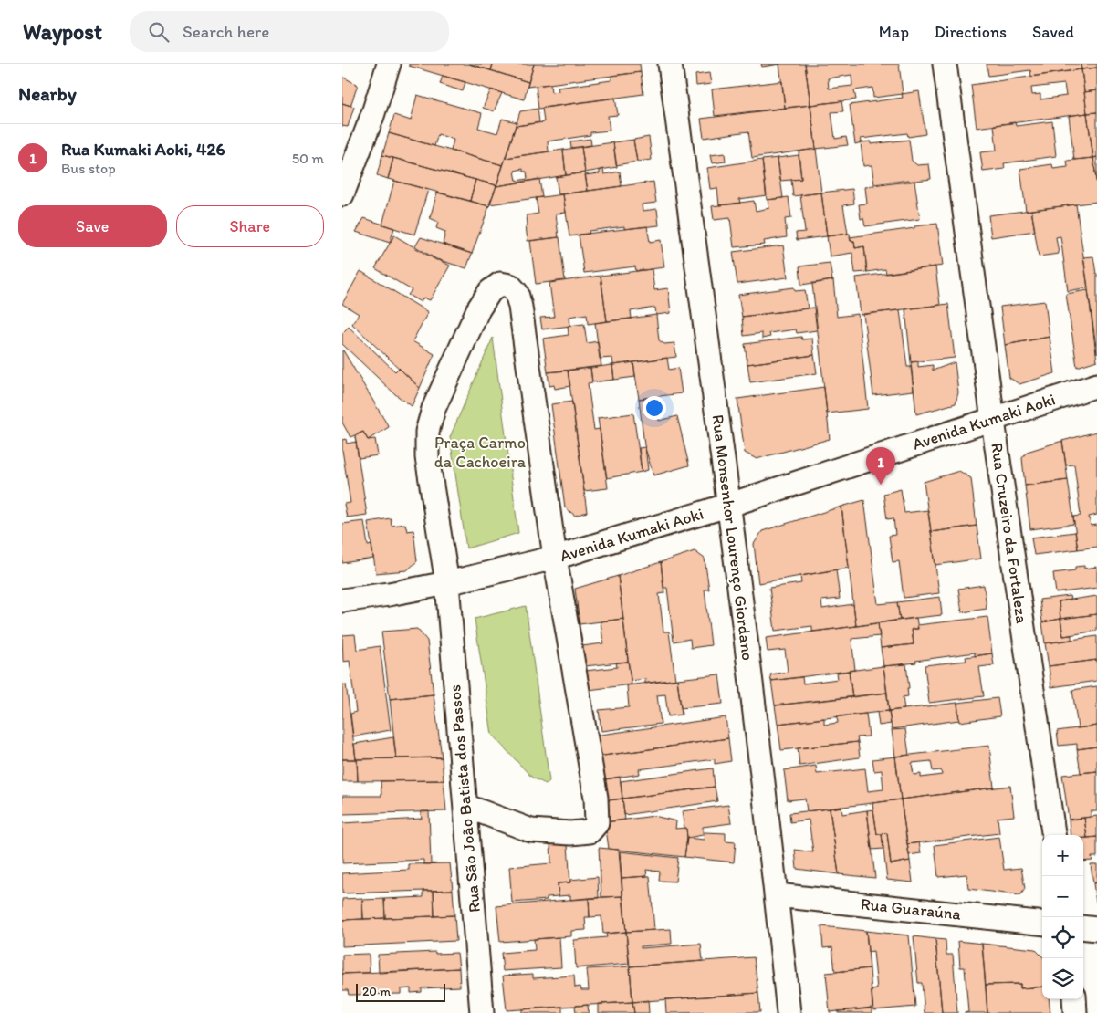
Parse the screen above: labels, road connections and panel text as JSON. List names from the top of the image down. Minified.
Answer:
{"streets":{"street":["Avenida Kumaki Aoki","Rua Cruzeiro da Fortaleza","Rua Monsenhor Lourenço Giordano","Rua São João Batista dos Passos","Rua Guaraúna"]},"crossings":[["Avenida Kumaki Aoki","Rua Cruzeiro da Fortaleza"],["Avenida Kumaki Aoki","Rua Monsenhor Lourenço Giordano"],["Avenida Kumaki Aoki","Rua São João Batista dos Passos"],["Rua Monsenhor Lourenço Giordano","Rua Guaraúna"]],"parks":["Praça Carmo da Cachoeira"],"scale_bar":"20 m","page":{"header":"Waypost","search":"Search here","nav":["Map","Directions","Saved"],"heading":"Nearby","list":[{"mark":"1","name":"Rua Kumaki Aoki, 426","note":"Bus stop","value":"50 m"}],"buttons":["Save","Share"],"pins":"1","map_buttons":["+","−"],"scale":"20 m"}}
